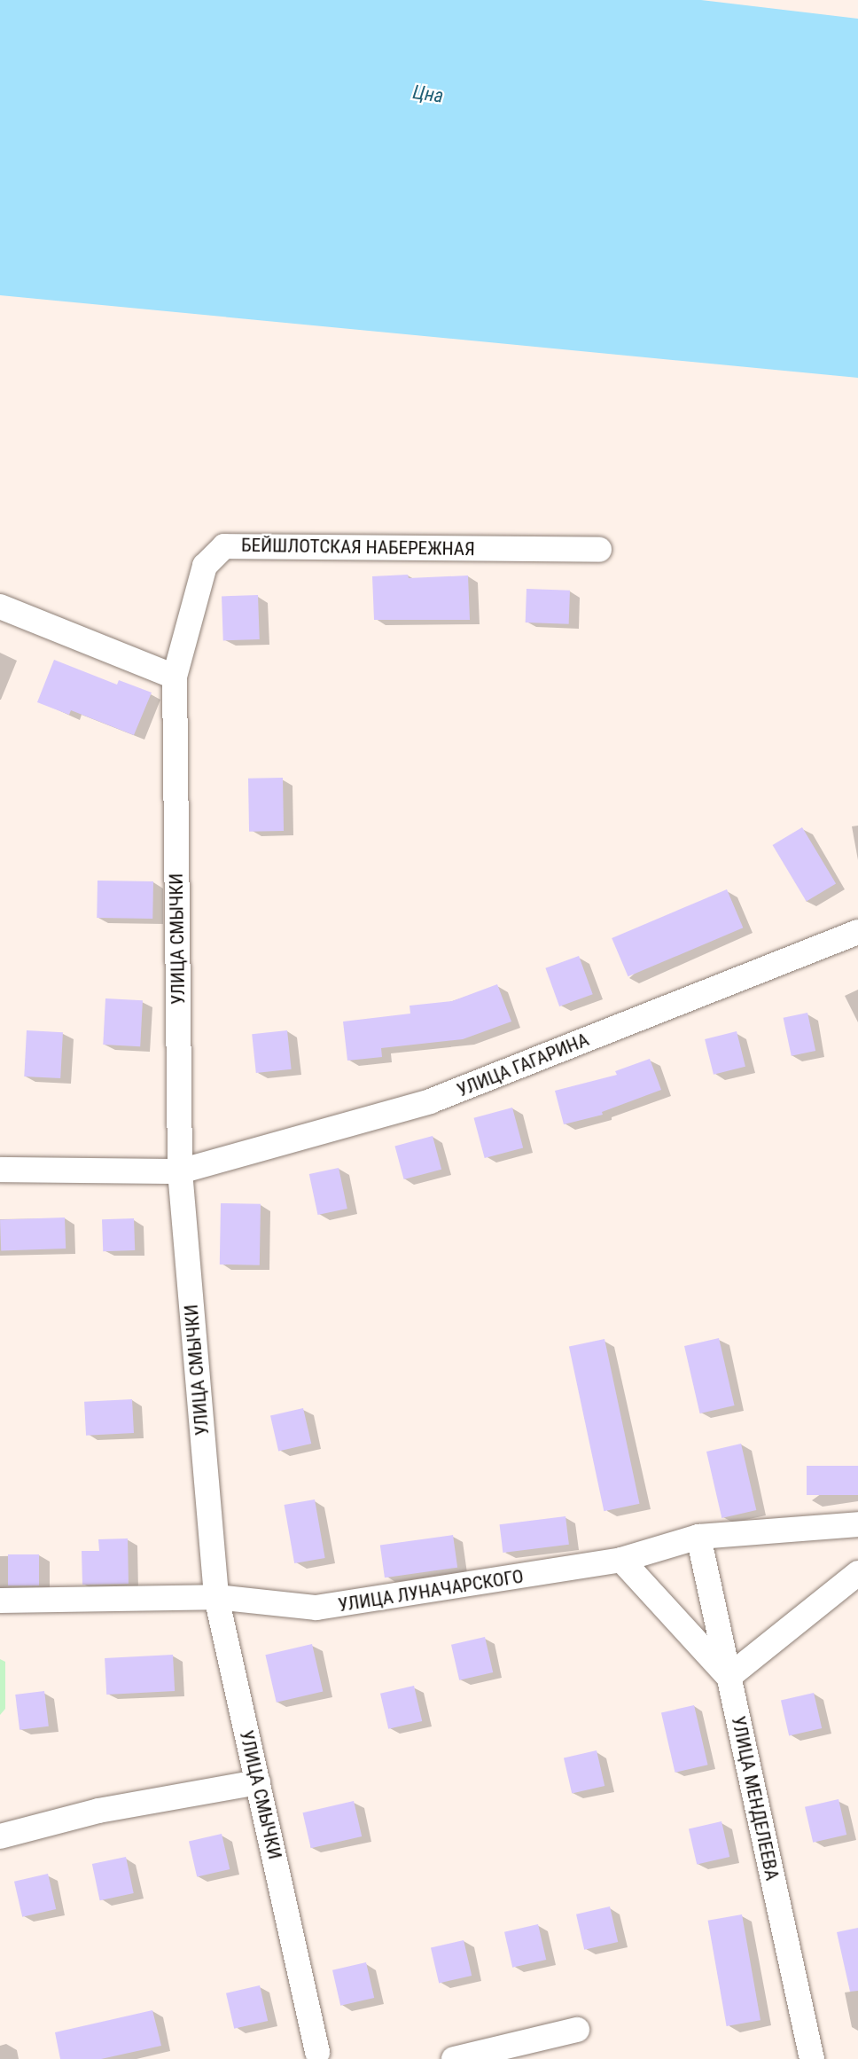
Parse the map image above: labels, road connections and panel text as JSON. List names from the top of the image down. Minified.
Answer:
{"streets":{"street":["БЕЙШЛОТСКАЯ НАБЕРЕЖНАЯ","УЛИЦА СМЫЧКИ","УЛИЦА ГАГАРИНА","УЛИЦА ЛУНАЧАРСКОГО","УЛИЦА МЕНДЕЛЕЕВА"]},"crossings":[["БЕЙШЛОТСКАЯ НАБЕРЕЖНАЯ","УЛИЦА СМЫЧКИ"],["УЛИЦА СМЫЧКИ","УЛИЦА ГАГАРИНА"],["УЛИЦА СМЫЧКИ","УЛИЦА ЛУНАЧАРСКОГО"],["УЛИЦА ЛУНАЧАРСКОГО","УЛИЦА МЕНДЕЛЕЕВА"]],"water":["Цна"]}
